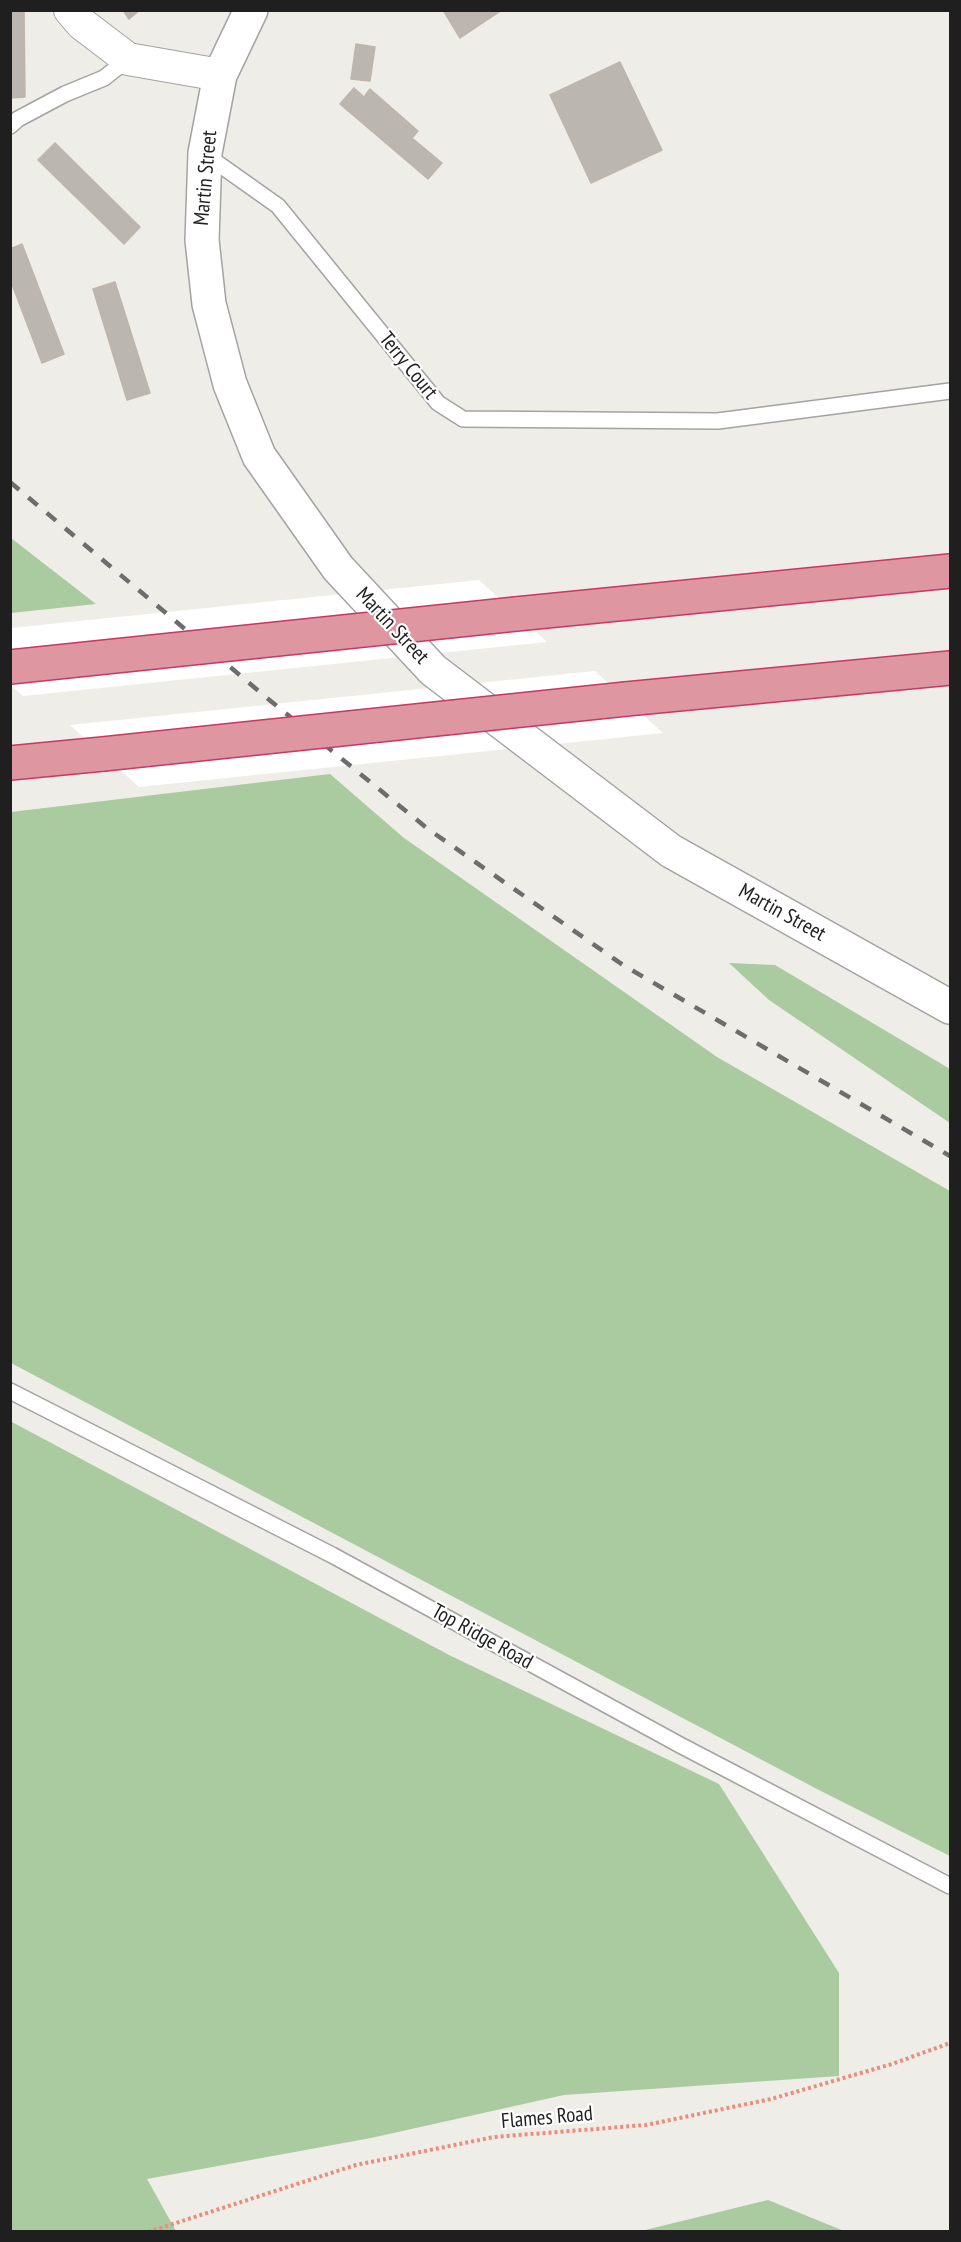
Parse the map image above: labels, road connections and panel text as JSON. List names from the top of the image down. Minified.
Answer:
{"streets":{"street":["Martin Street"],"lane":["Terry Court","Top Ridge Road"],"path":["Flames Road"]},"crossings":[["Martin Street","Terry Court"]]}
